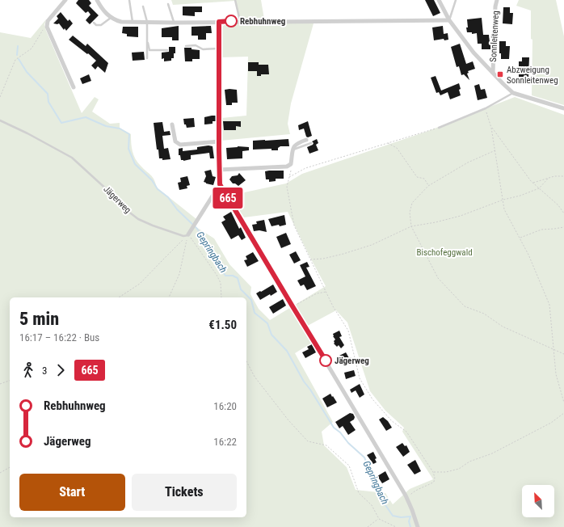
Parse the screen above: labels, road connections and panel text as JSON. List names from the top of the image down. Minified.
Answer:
{"streets":{"street":["Sonnleitenweg"],"lane":["Jägerweg"]},"water":["Gepringbach"],"parks":["Bischofeggwald"],"places":{"other":["Rebhuhnweg","Jägerweg"],"transit":["Abzweigung Sonnleitenweg"]},"lines":["bus line 665"],"north":"top left","page":{"on_map":"665","heading":["5 min","16:17 – 16:22 · Bus","€1.50"],"legs":["3","665"],"list":[{"name":"Rebhuhnweg","value":"16:20"},{"name":"Jägerweg","value":"16:22"}],"buttons":["Start","Tickets"]}}
